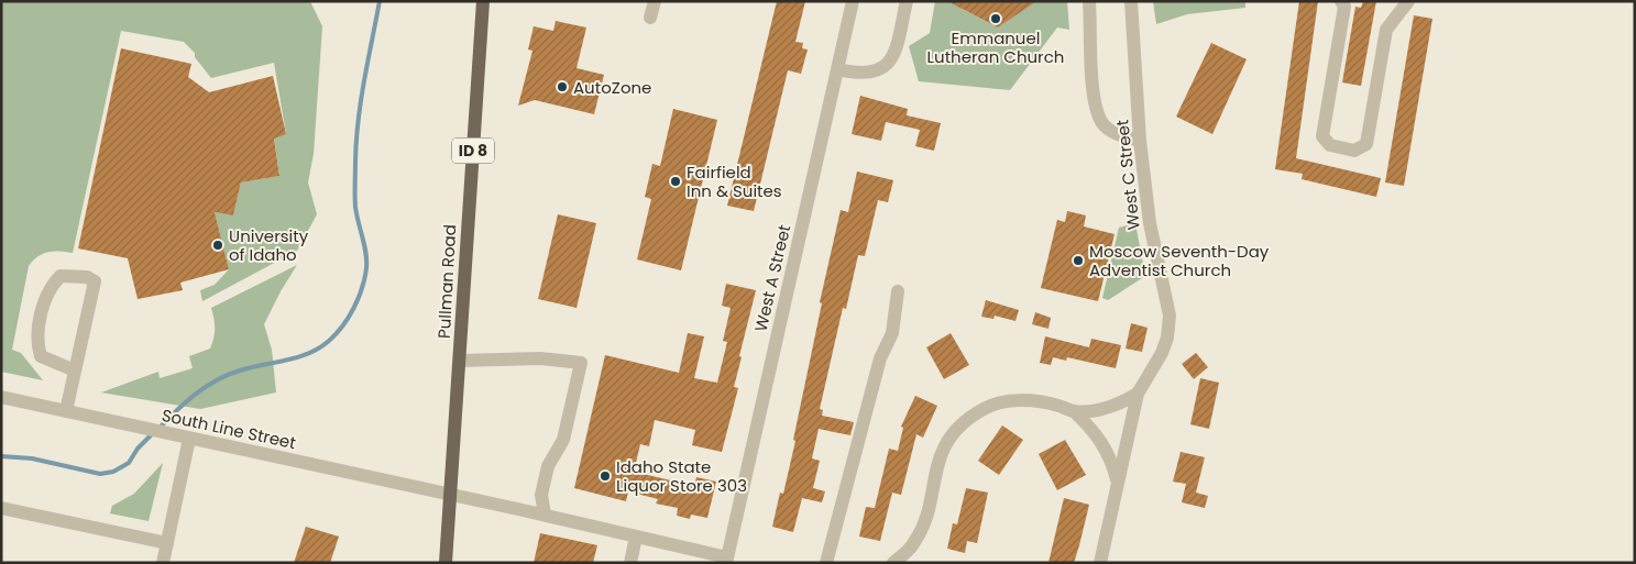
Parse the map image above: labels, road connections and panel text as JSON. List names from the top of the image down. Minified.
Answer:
{"streets":{"main road":["ID 8","Pullman Road"],"street":["West C Street","West A Street","South Line Street"]},"crossings":[["Pullman Road","South Line Street"]],"places":["Emmanuel Lutheran Church","AutoZone","Fairfield Inn & Suites","University of Idaho","Moscow Seventh-Day Adventist Church","Idaho State Liquor Store 303"]}
